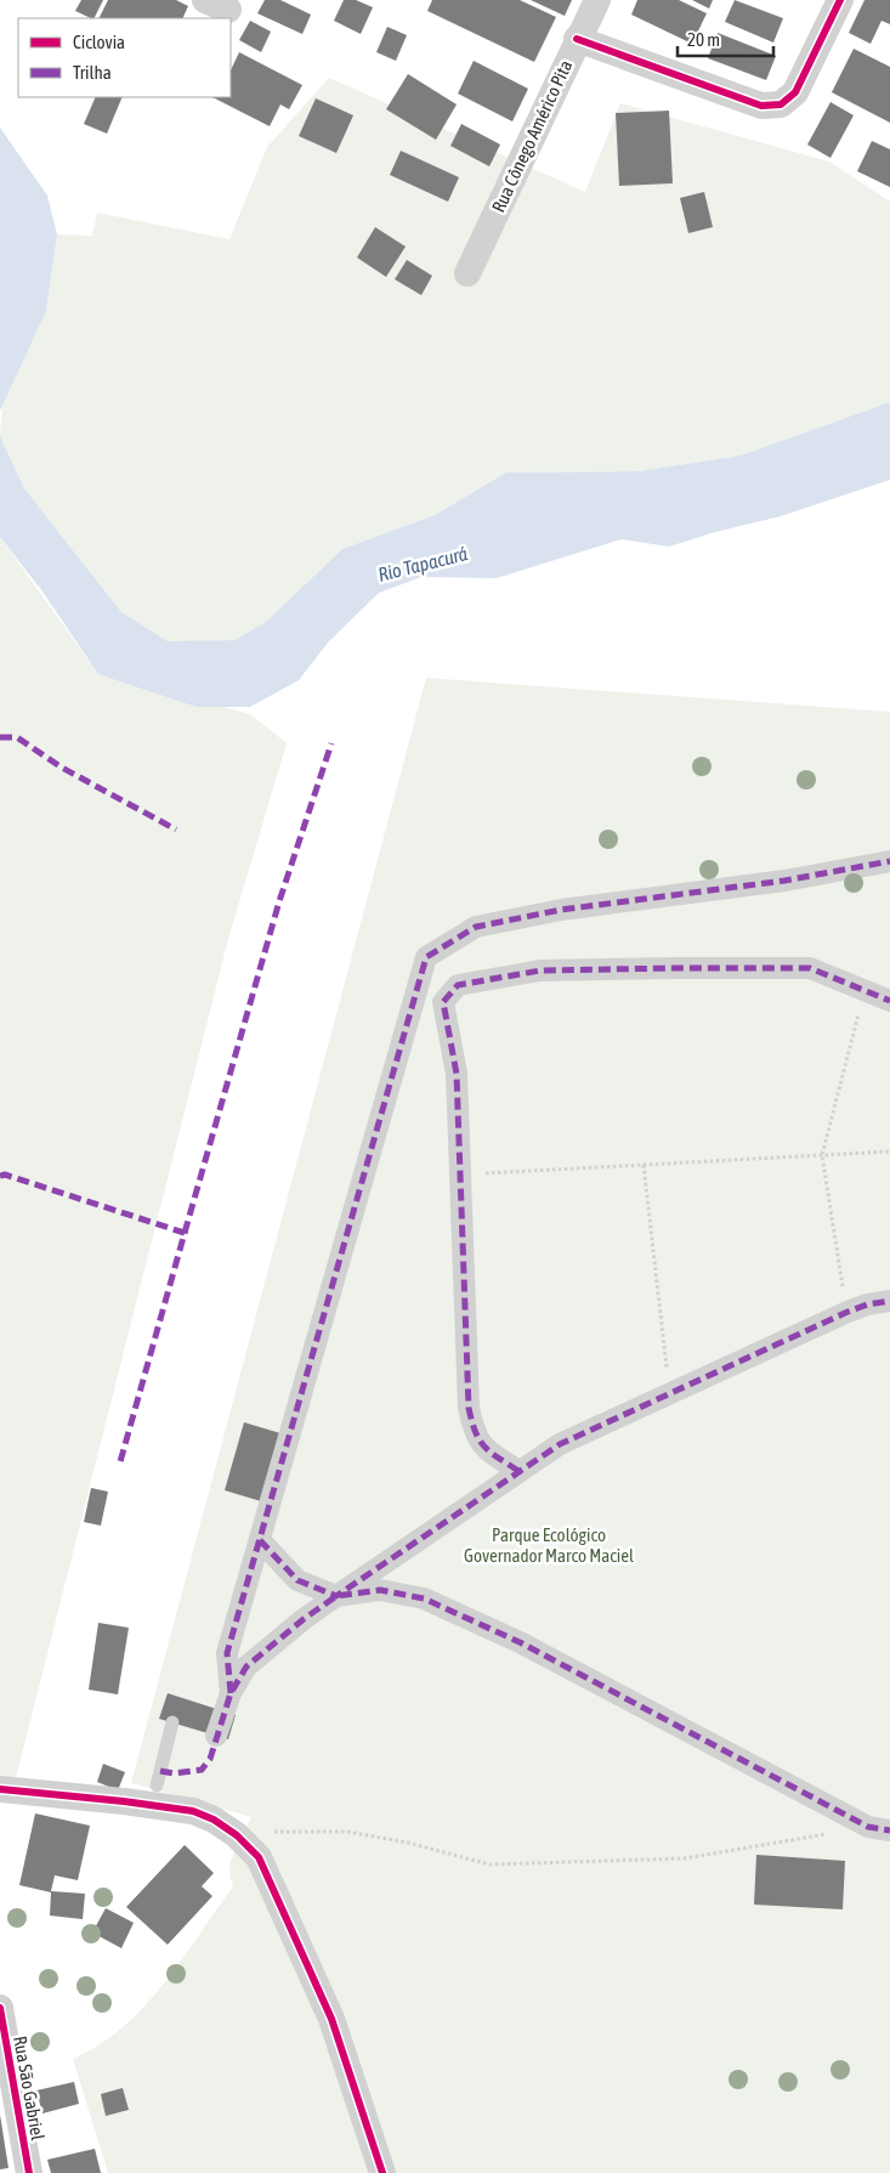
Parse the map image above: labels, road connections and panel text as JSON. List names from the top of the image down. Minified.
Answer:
{"streets":{"street":["Rua Cônego Américo Pita","Rua São Gabriel"]},"water":["Rio Tapacurá"],"parks":["Parque Ecológico Governador Marco Maciel"],"legend":["Ciclovia","Trilha"],"scale_bar":"20 m"}
